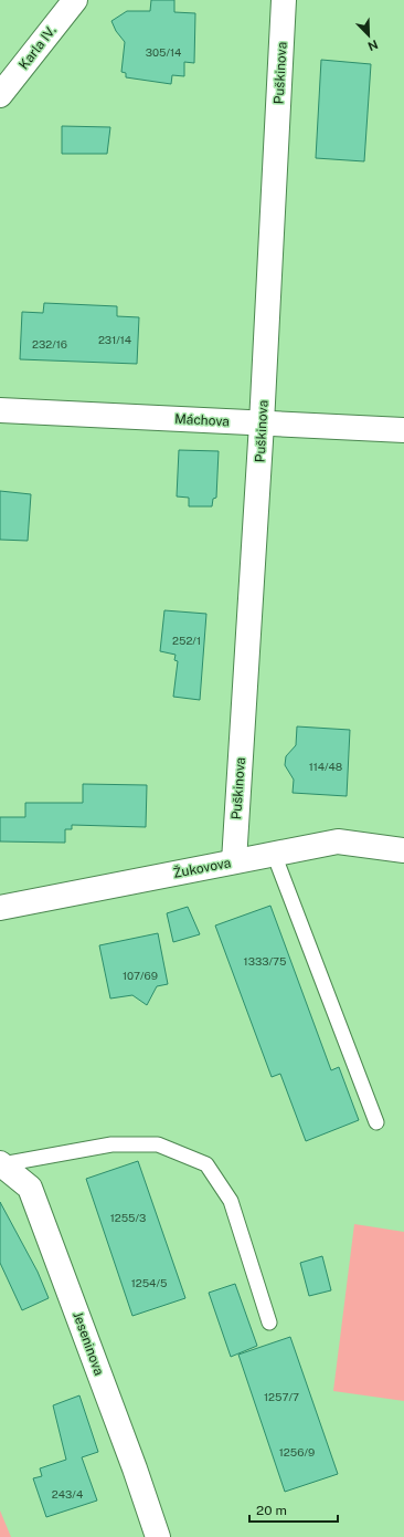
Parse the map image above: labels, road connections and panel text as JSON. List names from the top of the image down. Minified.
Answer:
{"streets":{"street":["Karla IV.","Puškinova","Máchova","Žukovova","Jeseninova"]},"crossings":[["Puškinova","Máchova"],["Puškinova","Žukovova"]],"house_numbers":["305/14","231/14","232/16","252/1","114/48","1333/75","107/69","1255/3","1254/5","1257/7","1256/9","243/4"],"scale_bar":"20 m","north":"bottom right"}
